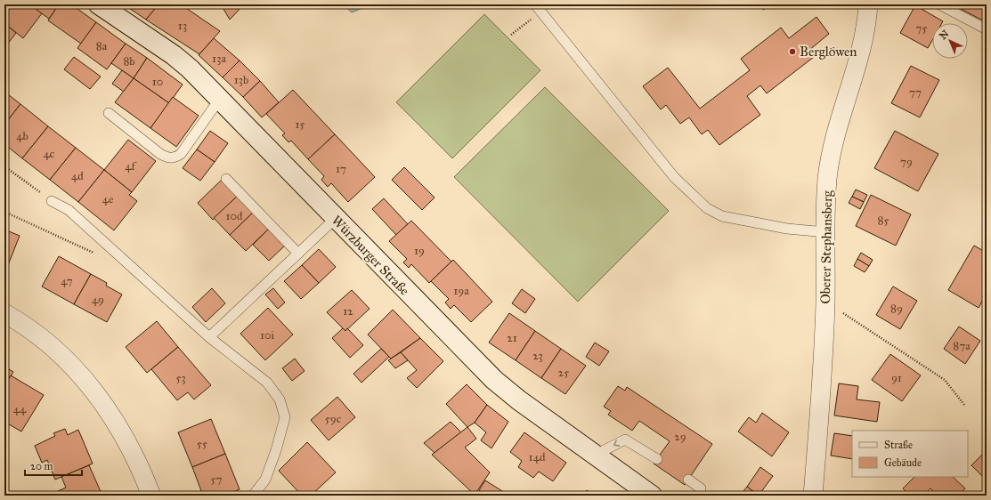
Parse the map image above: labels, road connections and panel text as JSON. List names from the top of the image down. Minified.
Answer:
{"streets":{"street":["Oberer Stephansberg","Würzburger Straße"]},"places":["Berglöwen"],"house_numbers":["13","75","8a","13a","8b","13b","10","77","15","4b","4c","79","4f","17","4d","4e","10d","85","19","47","19a","49","89","12","10i","21","87a","23","25","53","91","44","59c","29","55","14d","57"],"legend":["Straße","Gebäude"],"scale_bar":"20 m","north":"top left"}
